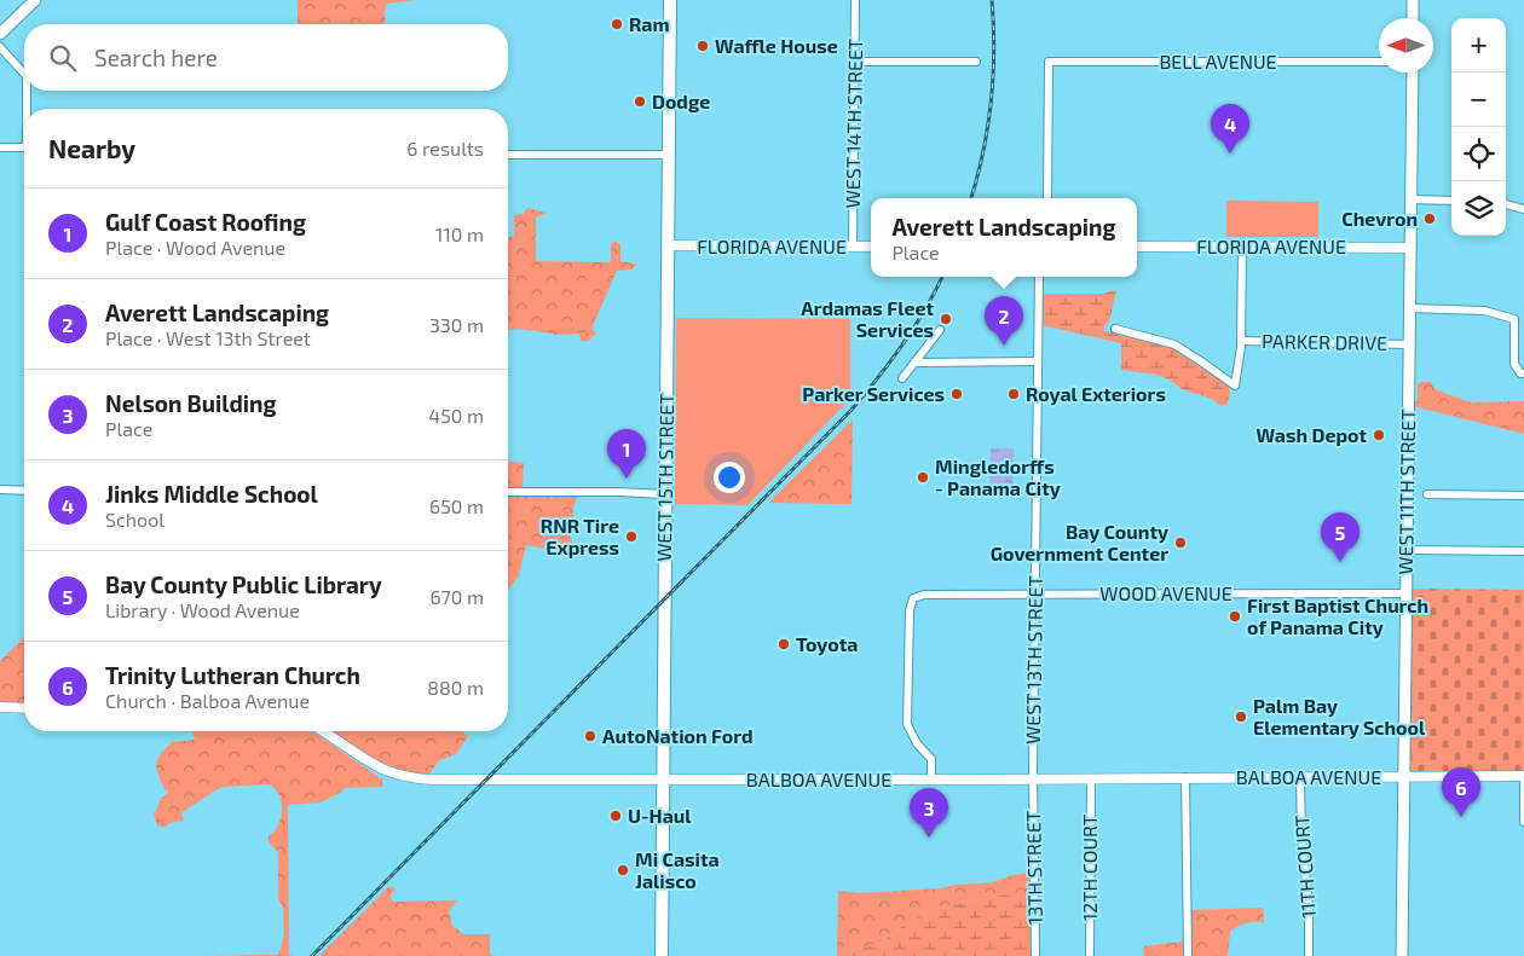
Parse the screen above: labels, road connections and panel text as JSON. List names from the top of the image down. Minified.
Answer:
{"streets":{"highway":["WEST 15TH STREET"],"main road":["WEST 11TH STREET"],"street":["BELL AVENUE","WEST 14TH STREET","FLORIDA AVENUE","PARKER DRIVE","WOOD AVENUE","WEST 13TH STREET","BALBOA AVENUE","11TH COURT","13TH STREET","12TH COURT"]},"crossings":[["WEST 14TH STREET","FLORIDA AVENUE"],["FLORIDA AVENUE","WEST 15TH STREET"],["FLORIDA AVENUE","WEST 11TH STREET"],["PARKER DRIVE","WEST 11TH STREET"],["WEST 15TH STREET","BALBOA AVENUE"],["WEST 11TH STREET","WOOD AVENUE"],["WEST 11TH STREET","BALBOA AVENUE"],["WOOD AVENUE","WEST 13TH STREET"],["WOOD AVENUE","BALBOA AVENUE"],["WEST 13TH STREET","BALBOA AVENUE"],["WEST 13TH STREET","13TH STREET"],["BALBOA AVENUE","11TH COURT"],["BALBOA AVENUE","13TH STREET"],["BALBOA AVENUE","12TH COURT"]],"places":["Ram","Waffle House","Dodge","Chevron","Ardamas Fleet Services","Parker Services","Royal Exteriors","Wash Depot","Mingledorffs - Panama City","RNR Tire Express","Bay County Government Center","First Baptist Church of Panama City","Toyota","Palm Bay Elementary School","AutoNation Ford","U-Haul","Mi Casita Jalisco"],"north":"left","page":{"map_buttons":["+","−"],"search":"Search here","pins":["4","2","1","5","6","3"],"heading":["Nearby","6 results"],"list":[{"mark":"1","name":"Gulf Coast Roofing","note":"Place · Wood Avenue","value":"110 m"},{"mark":"2","name":"Averett Landscaping","note":"Place · West 13th Street","value":"330 m"},{"mark":"3","name":"Nelson Building","note":"Place","value":"450 m"},{"mark":"4","name":"Jinks Middle School","note":"School","value":"650 m"},{"mark":"5","name":"Bay County Public Library","note":"Library · Wood Avenue","value":"670 m"},{"mark":"6","name":"Trinity Lutheran Church","note":"Church · Balboa Avenue","value":"880 m"}],"popup":["Averett Landscaping","Place"]}}
